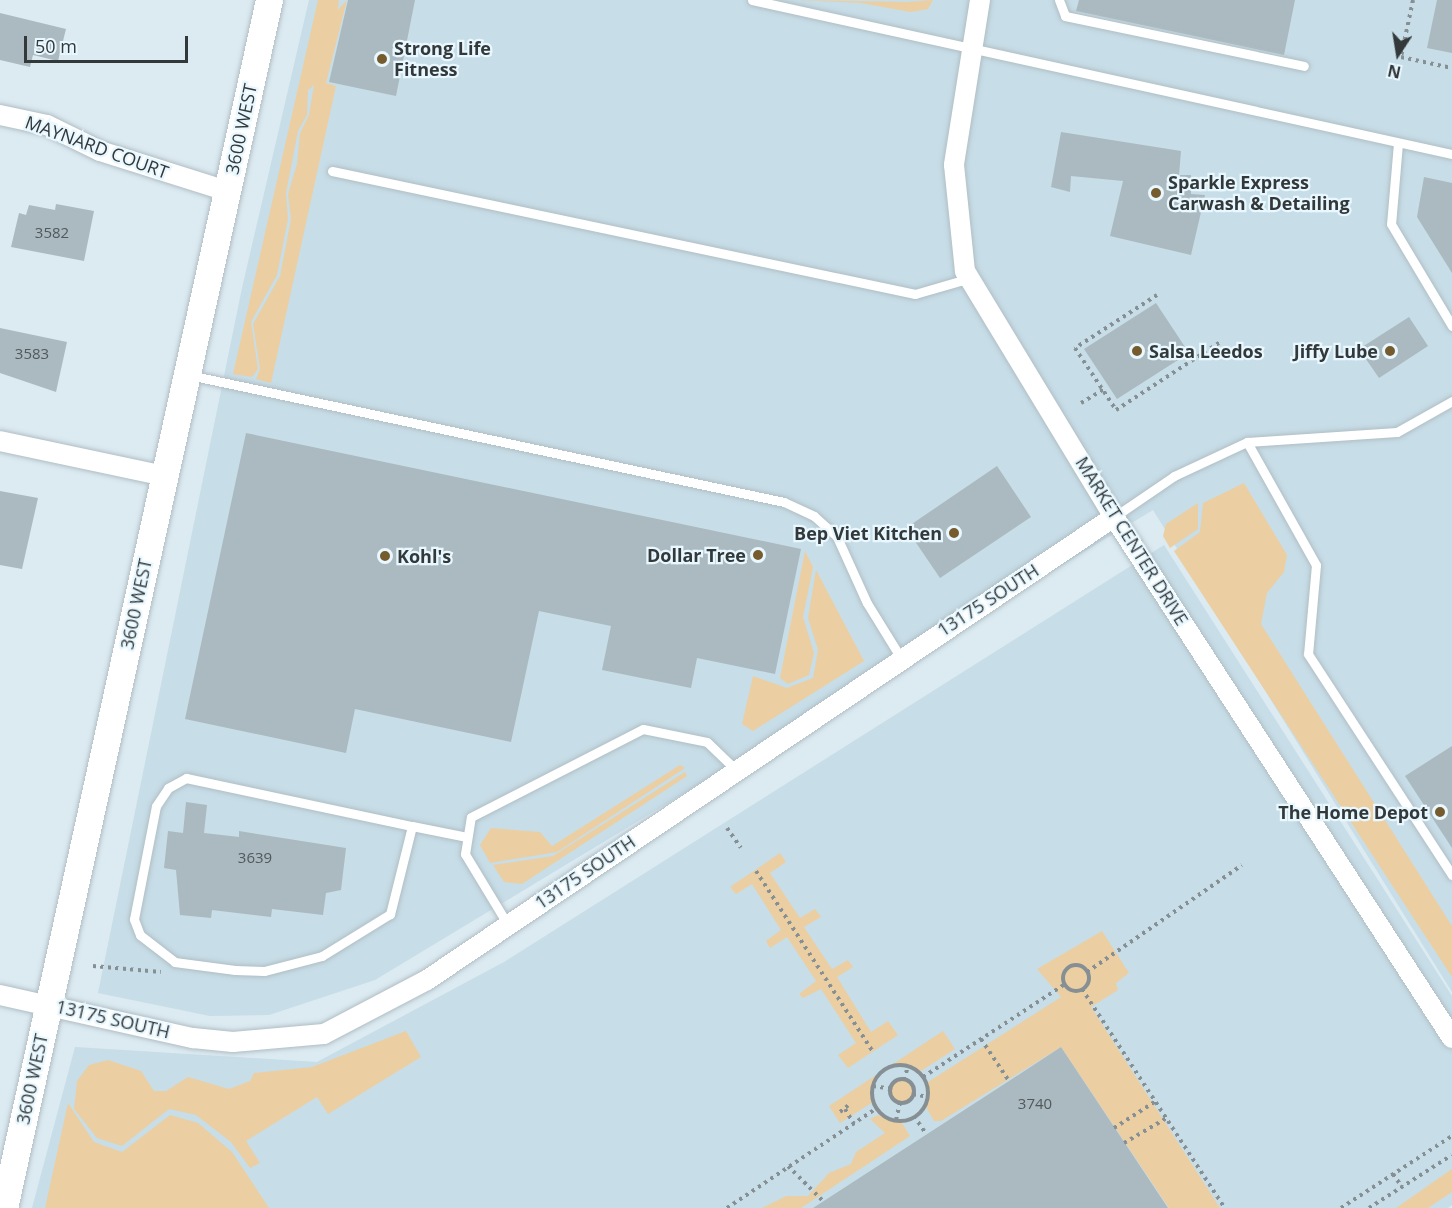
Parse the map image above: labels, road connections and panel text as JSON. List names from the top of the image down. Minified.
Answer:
{"streets":{"main road":["3600 WEST"],"street":["MAYNARD COURT","MARKET CENTER DRIVE","13175 SOUTH"]},"crossings":[["3600 WEST","MAYNARD COURT"],["3600 WEST","13175 SOUTH"],["MARKET CENTER DRIVE","13175 SOUTH"]],"places":["Strong Life Fitness","Sparkle Express Carwash & Detailing","Salsa Leedos","Jiffy Lube","Bep Viet Kitchen","Dollar Tree","Kohl's","The Home Depot"],"house_numbers":["3582","3583","3639","3740"],"scale_bar":"50 m","north":"bottom"}
